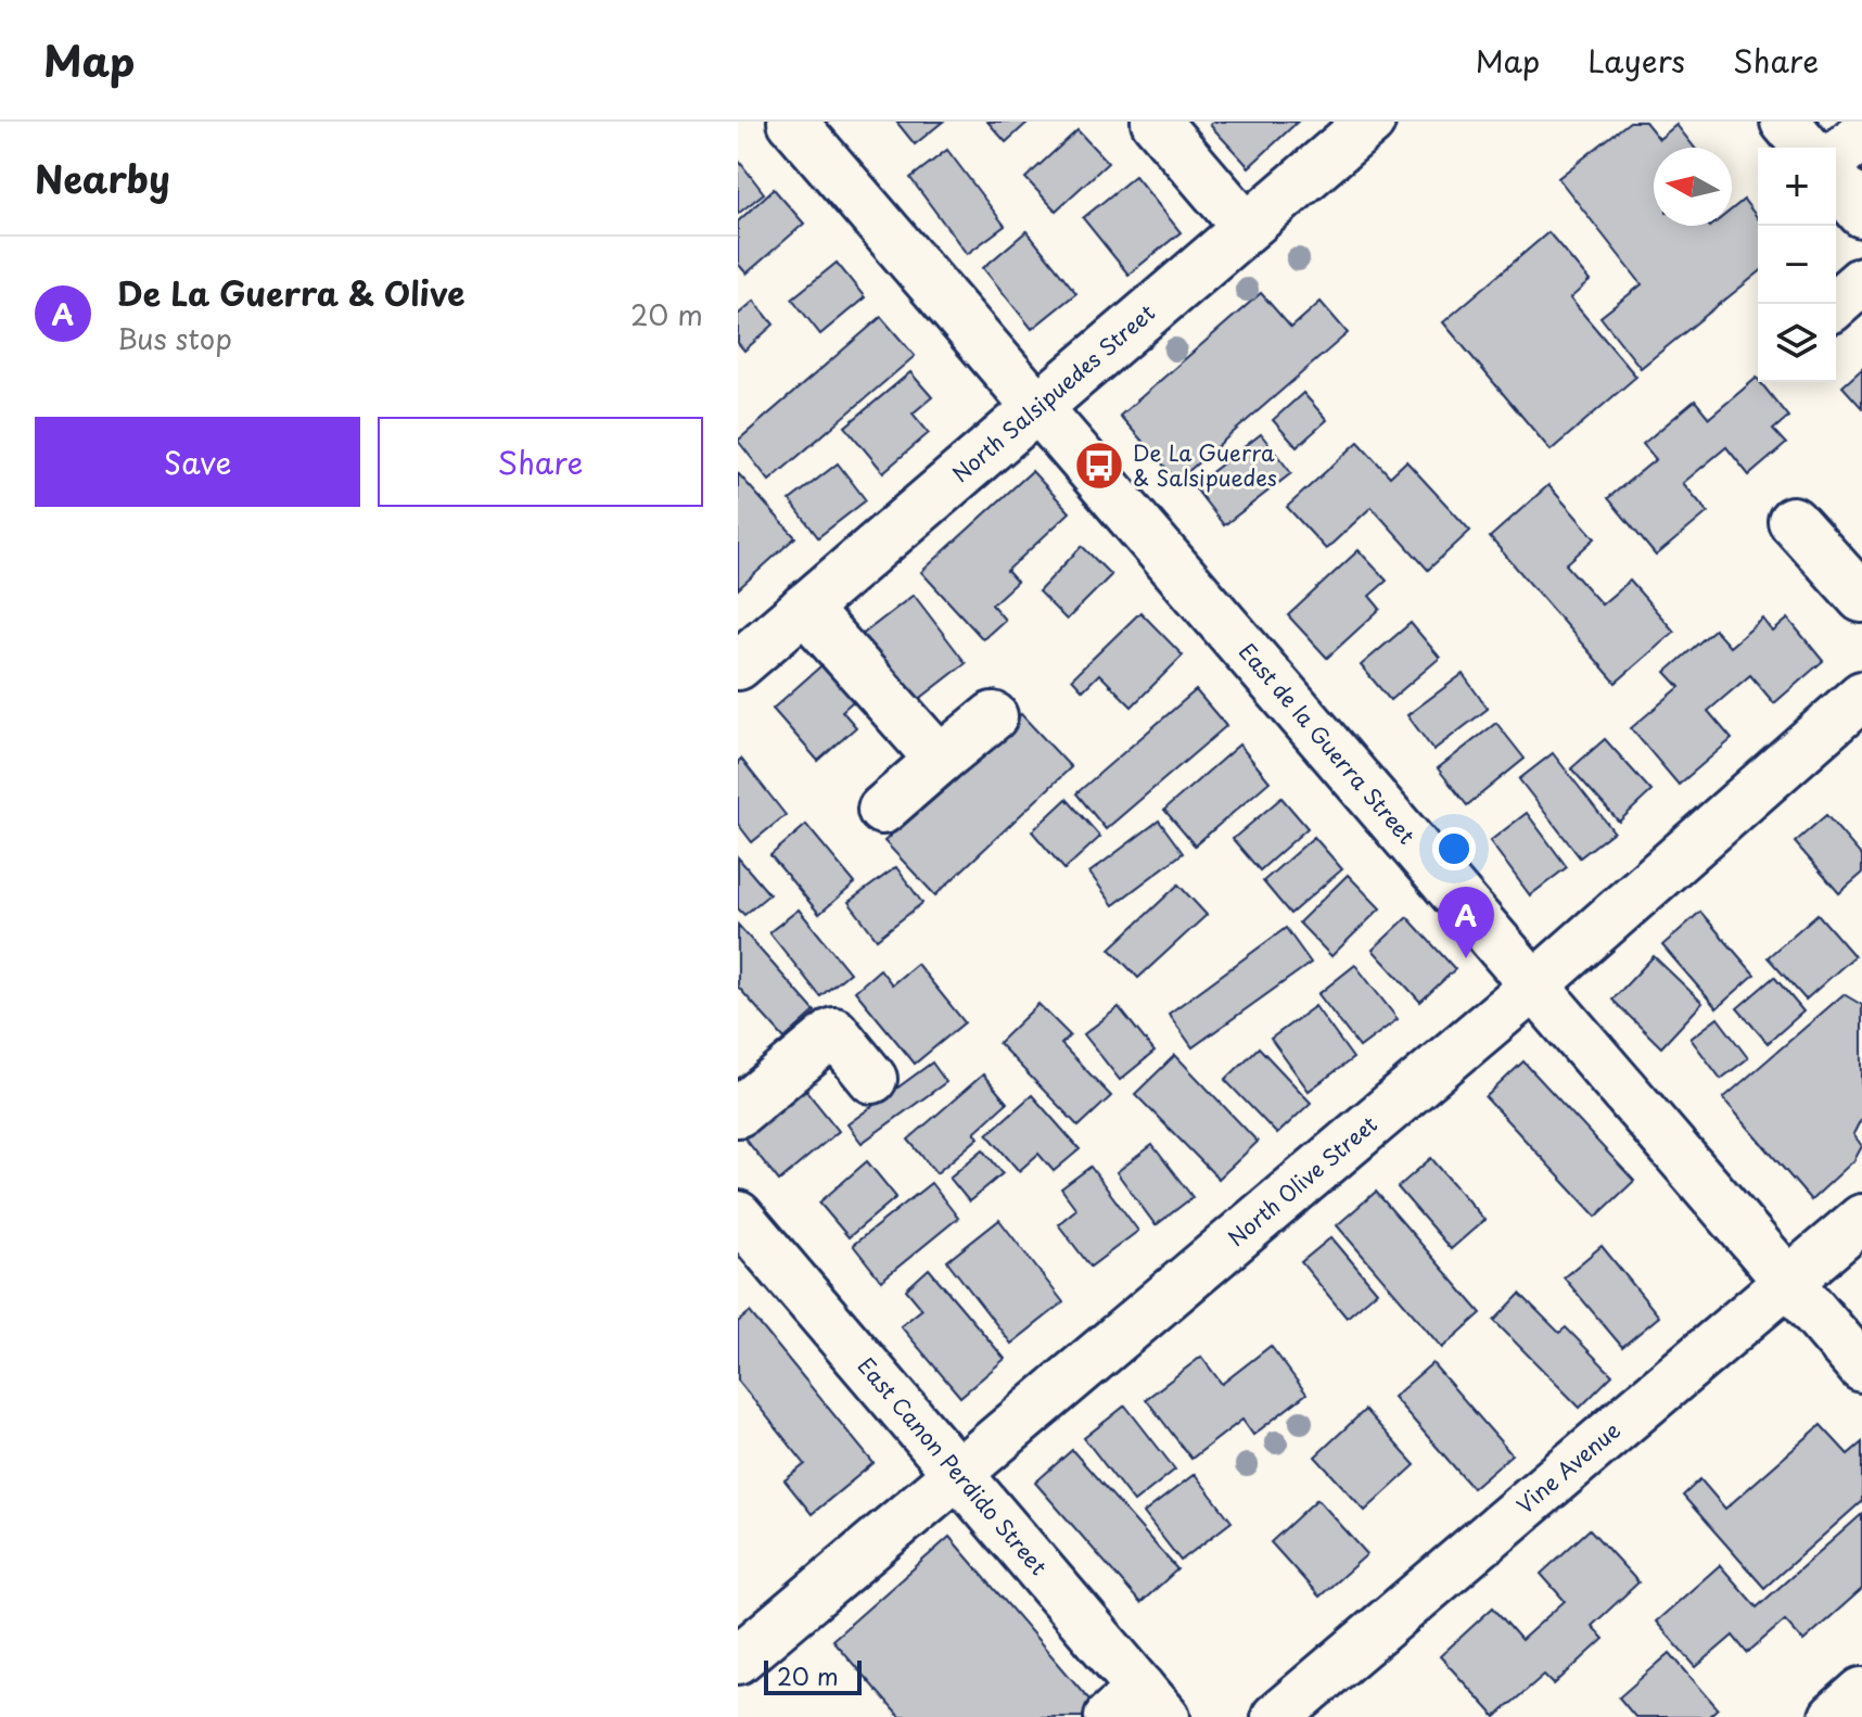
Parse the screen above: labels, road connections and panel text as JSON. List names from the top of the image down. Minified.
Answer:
{"streets":{"street":["North Salsipuedes Street","East de la Guerra Street","North Olive Street","East Canon Perdido Street","Vine Avenue"]},"crossings":[["North Salsipuedes Street","East de la Guerra Street"],["East de la Guerra Street","North Olive Street"],["East de la Guerra Street","Vine Avenue"],["North Olive Street","East Canon Perdido Street"]],"places":{"bus stop":["De La Guerra & Salsipuedes"]},"scale_bar":"20 m","north":"left","page":{"header":"Map","nav":["Map","Layers","Share"],"heading":"Nearby","map_buttons":["+","−"],"list":[{"mark":"A","name":"De La Guerra & Olive","note":"Bus stop","value":"20 m"}],"buttons":["Save","Share"],"pins":"A","scale":"20 m"}}
